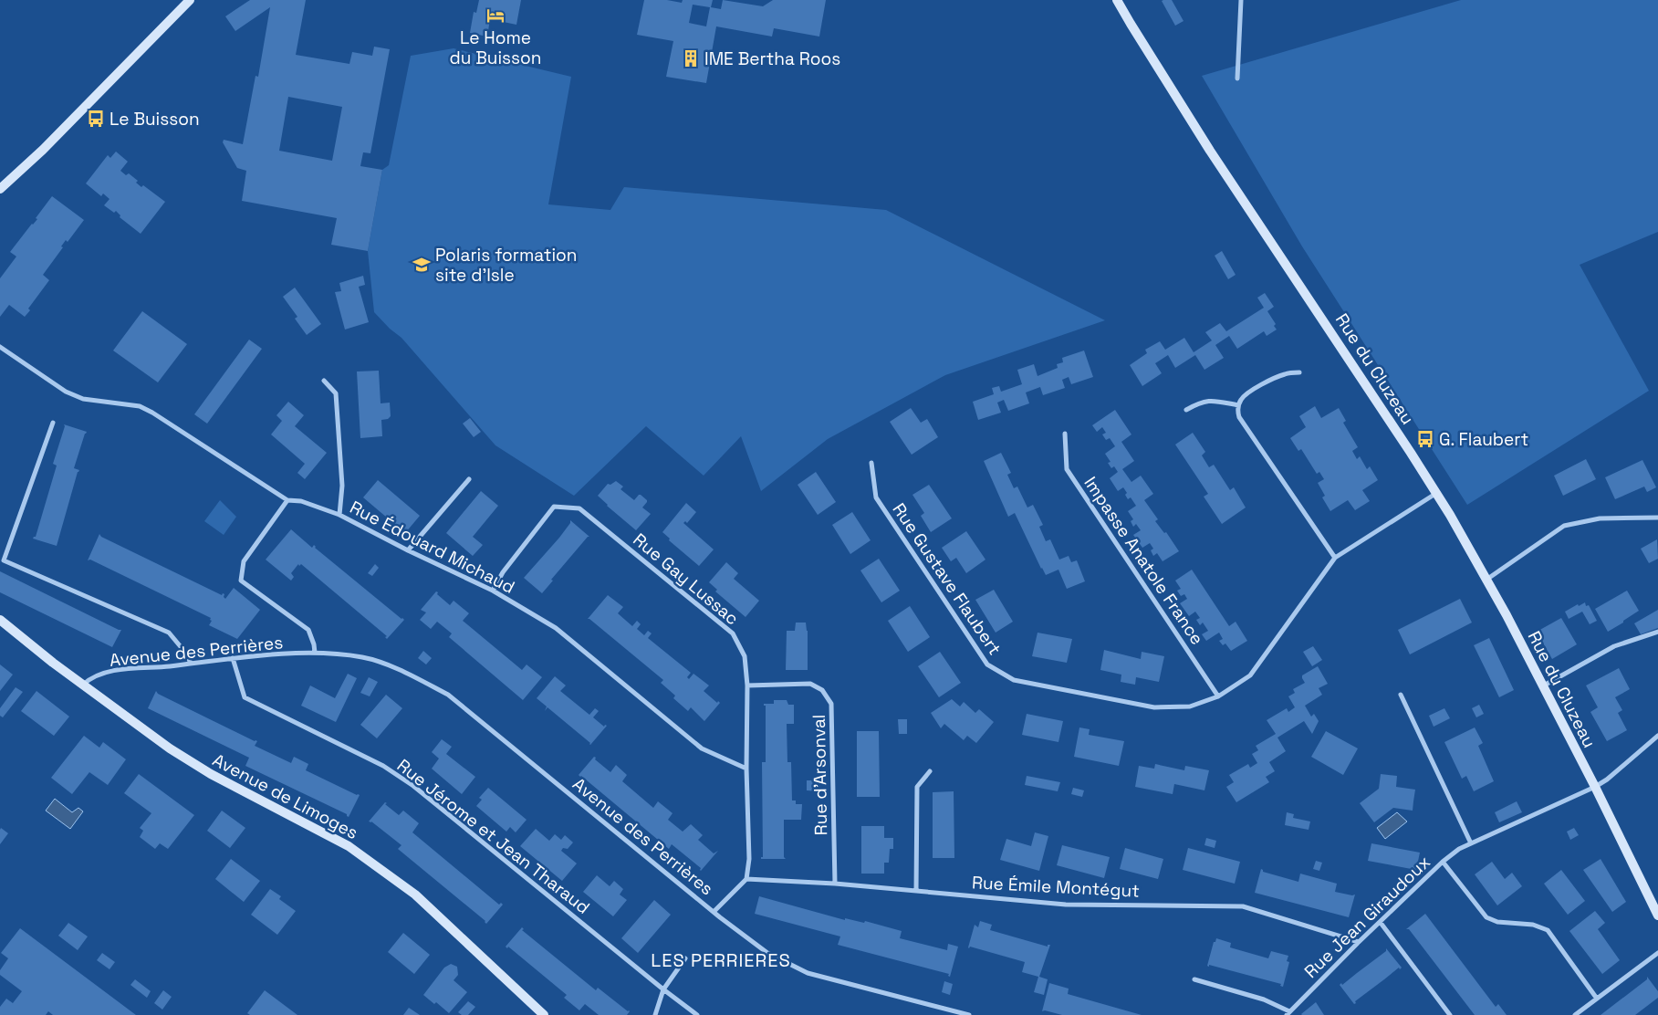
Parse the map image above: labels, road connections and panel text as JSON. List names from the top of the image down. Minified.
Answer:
{"streets":{"main road":["Rue du Cluzeau","Avenue de Limoges"],"street":["Rue Édouard Michaud","Impasse Anatole France","Rue Gay Lussac","Rue Gustave Flaubert","Avenue des Perrières","Rue d'Arsonval","Rue Jérome et Jean Tharaud","Rue Émile Montégut","Rue Jean Giraudoux"]},"crossings":[["Rue du Cluzeau","Rue Gustave Flaubert"],["Rue du Cluzeau","Rue Jean Giraudoux"],["Rue Édouard Michaud","Rue Gay Lussac"],["Rue Édouard Michaud","Avenue des Perrières"],["Impasse Anatole France","Rue Gustave Flaubert"],["Rue Gay Lussac","Rue d'Arsonval"],["Rue Gay Lussac","Rue Émile Montégut"],["Avenue des Perrières","Avenue de Limoges"],["Avenue des Perrières","Rue Jérome et Jean Tharaud"],["Rue d'Arsonval","Rue Émile Montégut"],["Rue Émile Montégut","Rue Jean Giraudoux"]],"districts":["LES PERRIERES"],"places":{"hotel":["Le Home du Buisson"],"building":["IME Bertha Roos"],"bus stop":["Le Buisson","G. Flaubert"],"school or university":["Polaris formation site d'Isle"]}}
